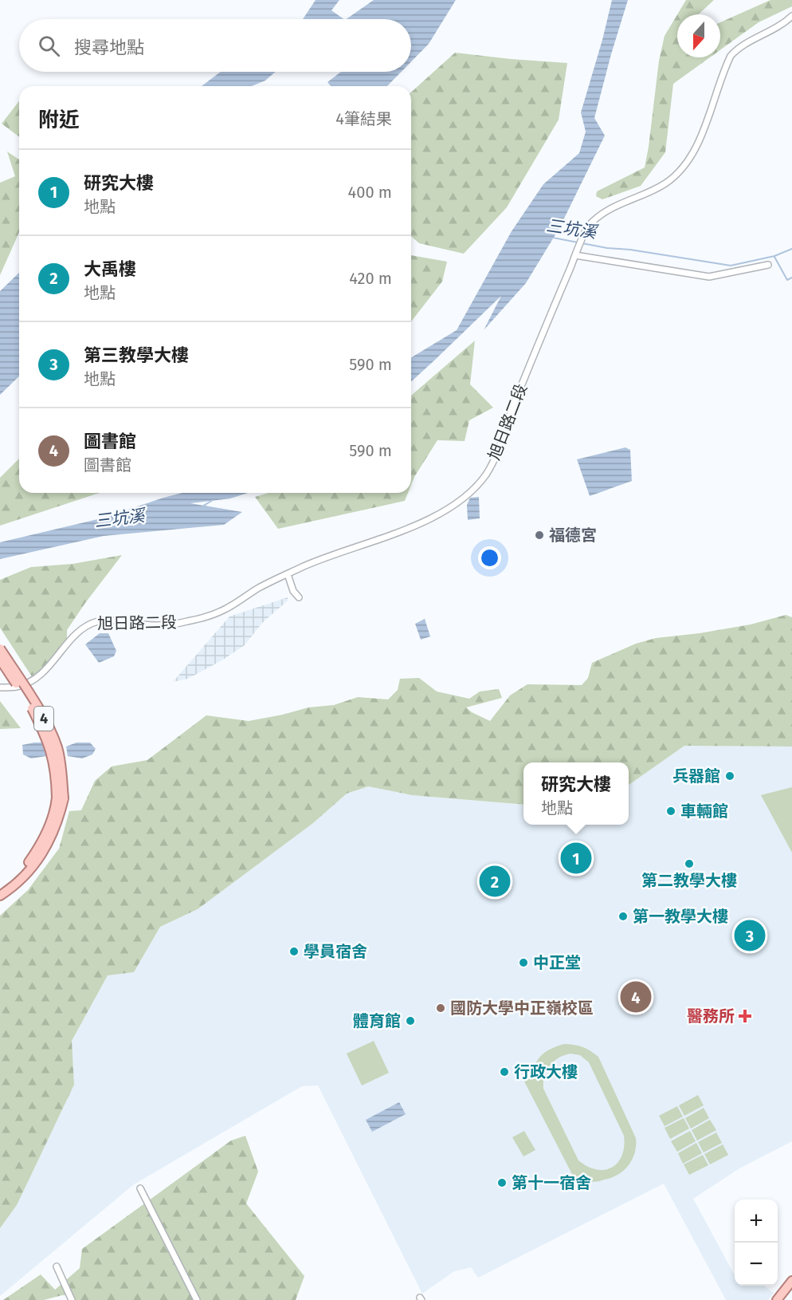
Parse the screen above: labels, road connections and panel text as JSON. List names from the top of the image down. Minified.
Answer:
{"streets":{"main road":["4"],"street":["旭日路二段"]},"water":["三坑溪"],"places":{"other":["福德宮","兵器館","車輛館","第二教學大樓","第一教學大樓","學員宿舍","中正堂","國防大學中正嶺校區","體育館","行政大樓","第十一宿舍"],"health":["醫務所"]},"north":"bottom","page":{"search":"搜尋地點","heading":["附近","4筆結果"],"list":[{"mark":"1","name":"研究大樓","note":"地點","value":"400 m"},{"mark":"2","name":"大禹樓","note":"地點","value":"420 m"},{"mark":"3","name":"第三教學大樓","note":"地點","value":"590 m"},{"mark":"4","name":"圖書館","note":"圖書館","value":"590 m"}],"popup":["研究大樓","地點"],"pins":["1","2","3","4"],"map_buttons":["+","−"]}}
